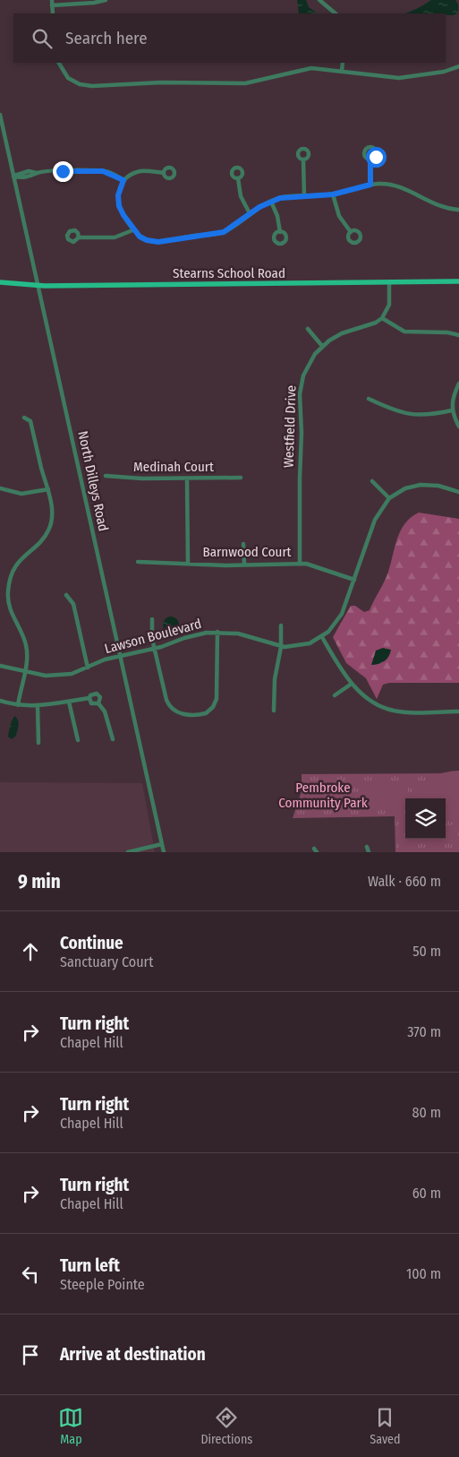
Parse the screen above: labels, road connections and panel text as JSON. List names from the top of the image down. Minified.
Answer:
{"streets":{"main road":["Stearns School Road"],"street":["Westfield Drive","Medinah Court","North Dilleys Road","Barnwood Court","Lawson Boulevard"]},"crossings":[["Stearns School Road","North Dilleys Road"],["Westfield Drive","Barnwood Court"],["North Dilleys Road","Lawson Boulevard"],["Barnwood Court","Lawson Boulevard"]],"parks":["Pembroke Community Park"],"page":{"search":"Search here","heading":["9 min","Walk · 660 m"],"list":[["Continue","Sanctuary Court","50 m"],["Turn right","Chapel Hill","370 m"],["Turn right","Chapel Hill","80 m"],["Turn right","Chapel Hill","60 m"],["Turn left","Steeple Pointe","100 m"],"Arrive at destination"],"nav":["Map","Directions","Saved"]}}
